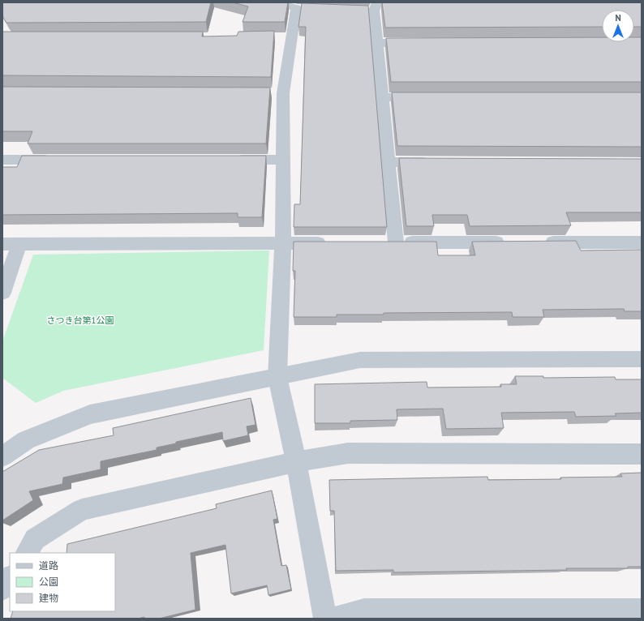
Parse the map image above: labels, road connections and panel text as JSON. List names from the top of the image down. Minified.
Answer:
{"parks":["さつき台第1公園"],"legend":["道路","公園","建物"],"north":"top"}
